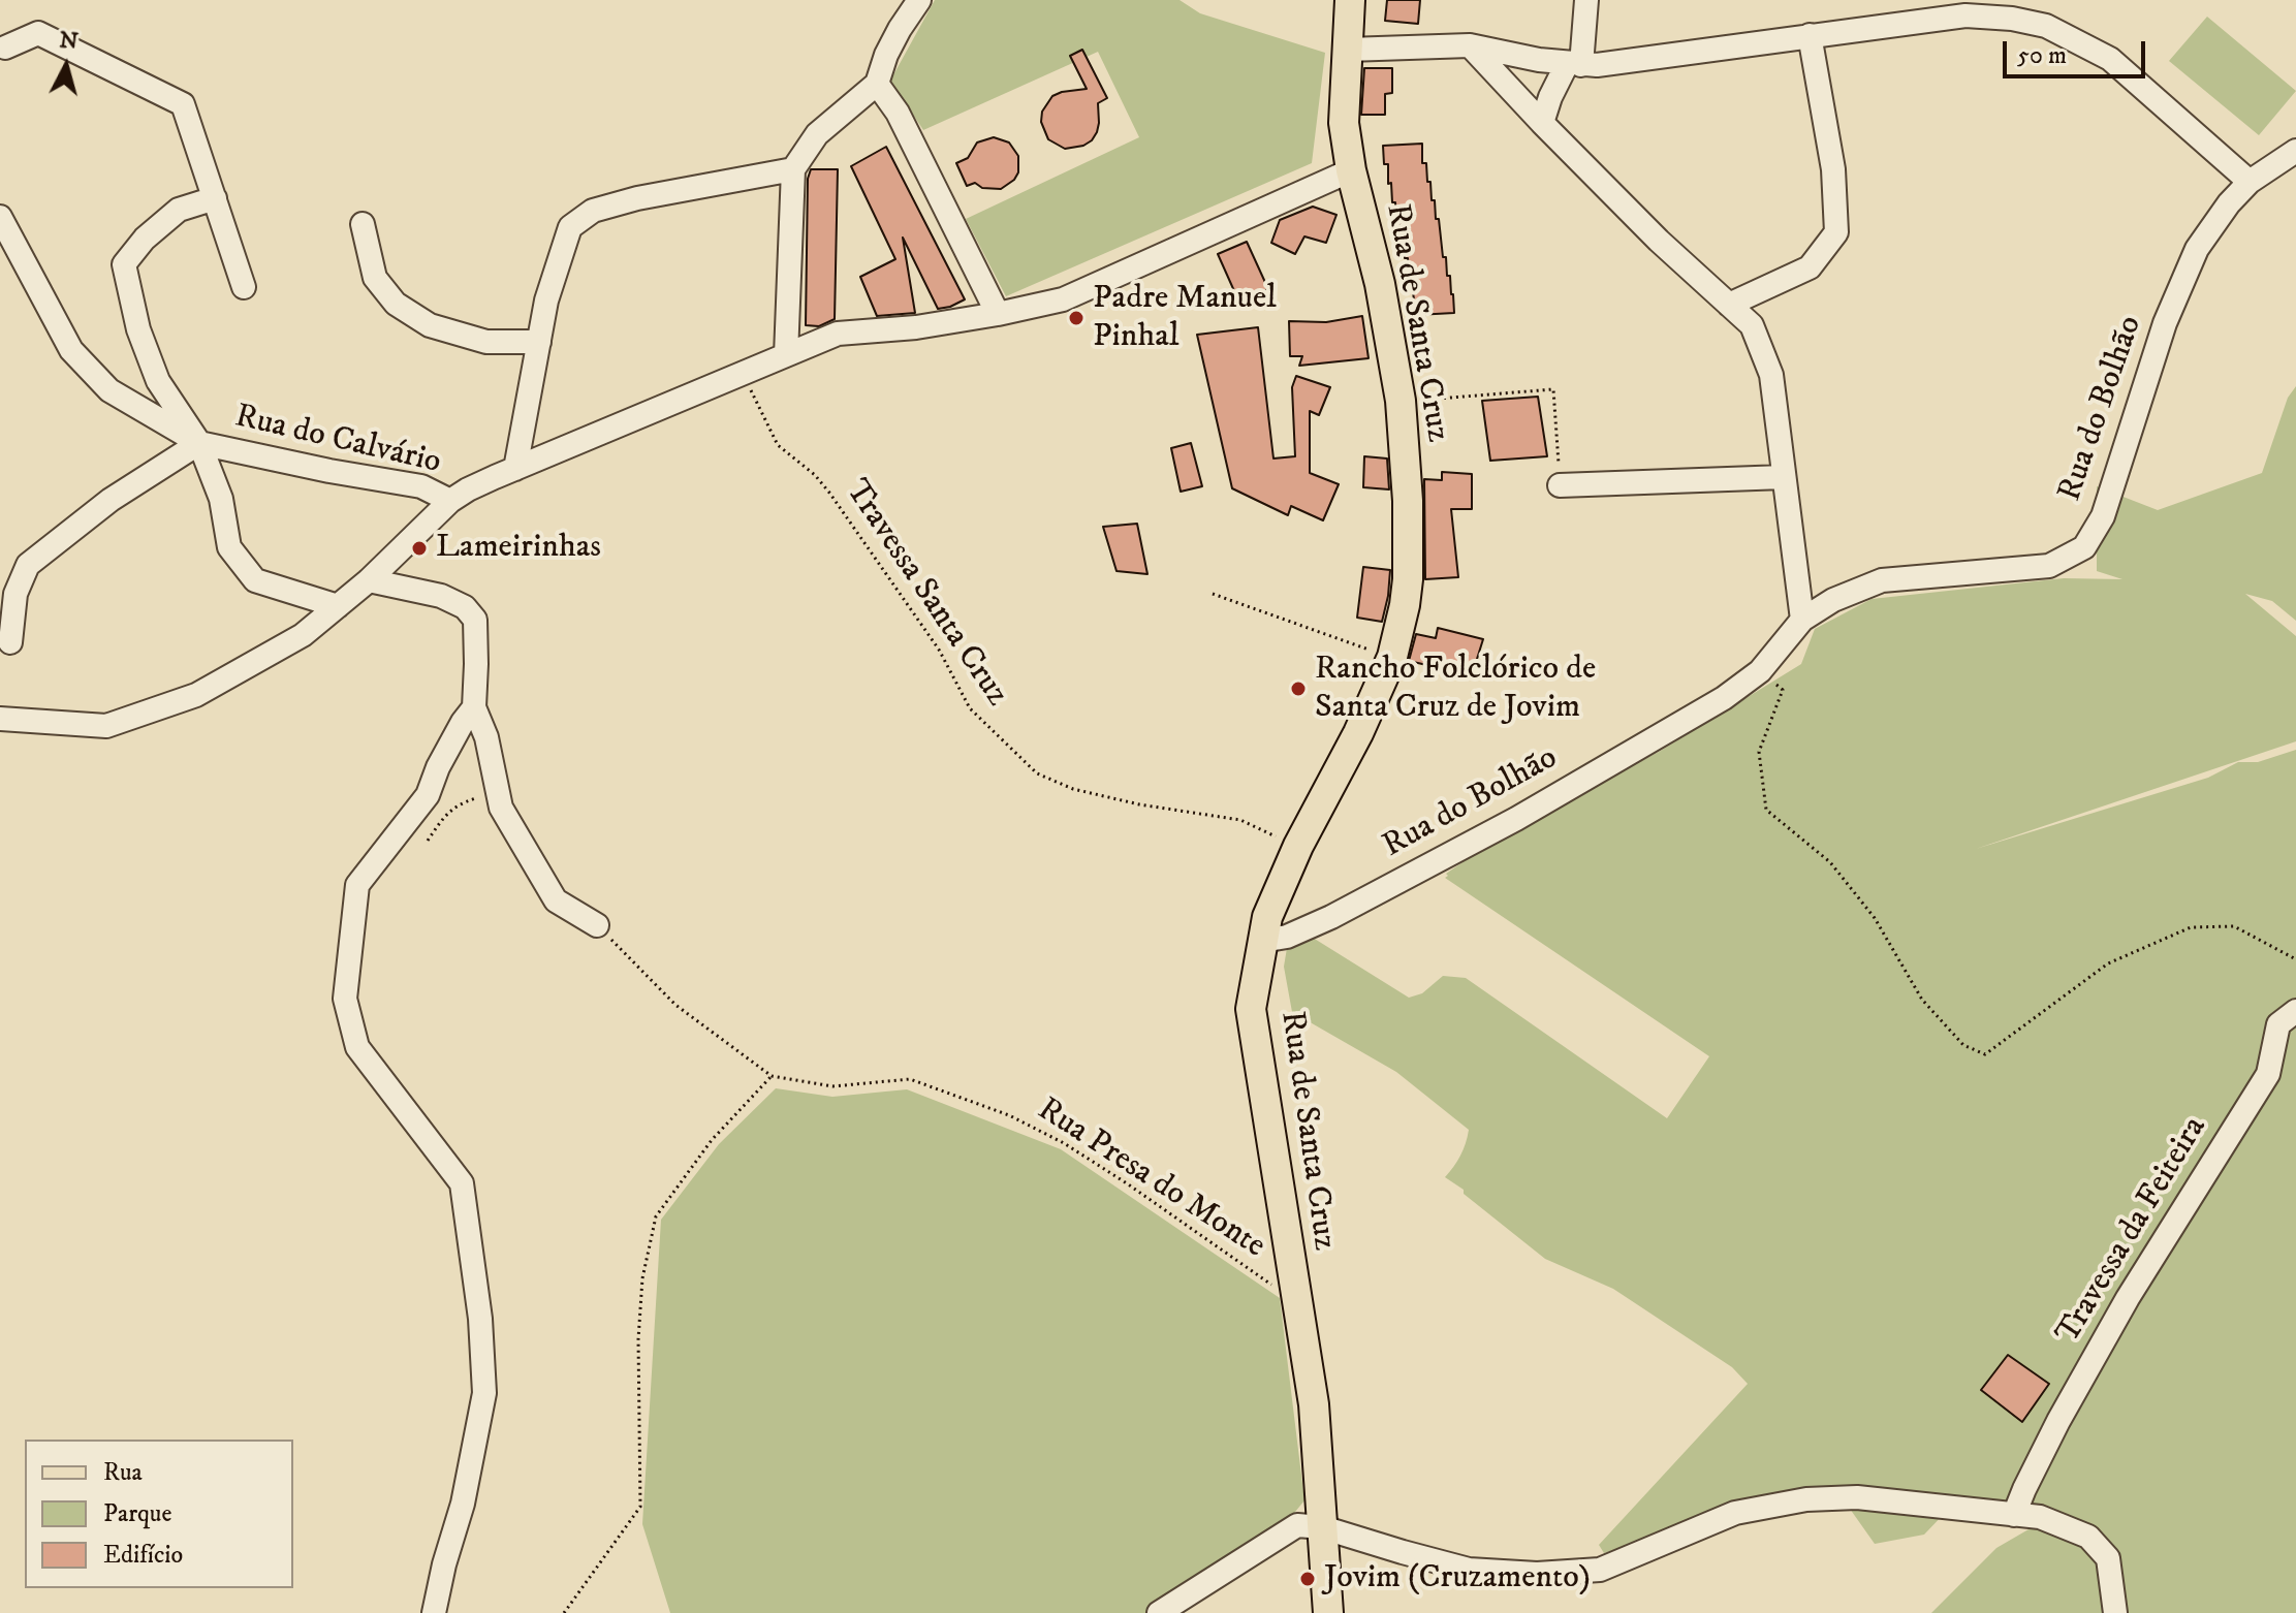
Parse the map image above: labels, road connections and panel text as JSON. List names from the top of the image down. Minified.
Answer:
{"streets":{"main road":["Rua de Santa Cruz"],"street":["Rua do Bolhão","Rua do Calvário","Travessa da Feiteira"],"path":["Travessa Santa Cruz","Rua Presa do Monte"]},"crossings":[["Rua de Santa Cruz","Rua do Bolhão"],["Rua de Santa Cruz","Travessa Santa Cruz"],["Rua de Santa Cruz","Rua Presa do Monte"]],"places":["Padre Manuel Pinhal","Lameirinhas","Rancho Folclórico de Santa Cruz de Jovim","Jovim (Cruzamento)"],"legend":["Rua","Parque","Edifício"],"scale_bar":"50 m","north":"top"}
